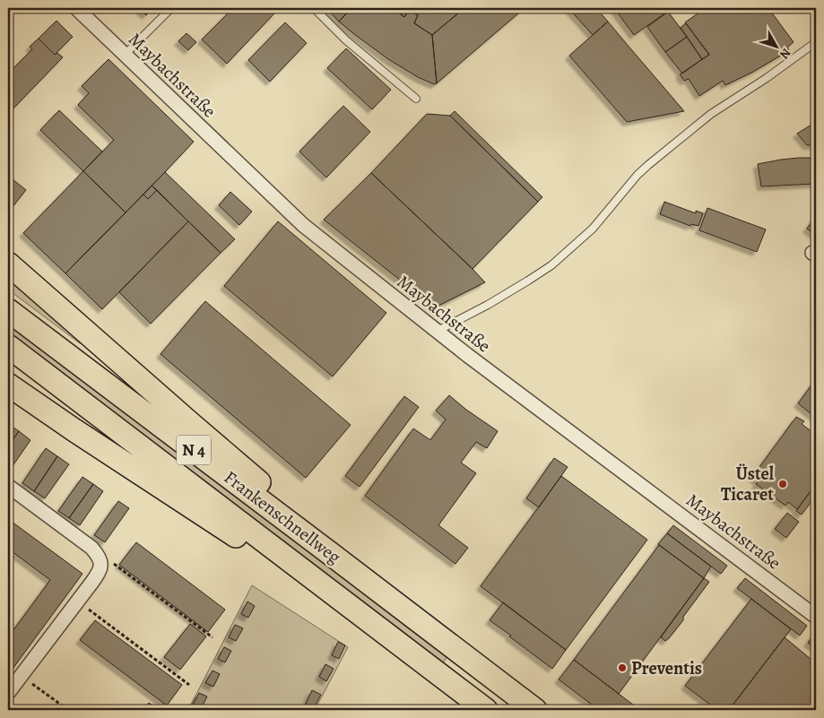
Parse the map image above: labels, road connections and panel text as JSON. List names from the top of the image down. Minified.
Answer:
{"streets":{"highway":["N 4","Frankenschnellweg"],"street":["Maybachstraße"]},"places":["Üstel Ticaret","Preventis"],"north":"bottom right"}
